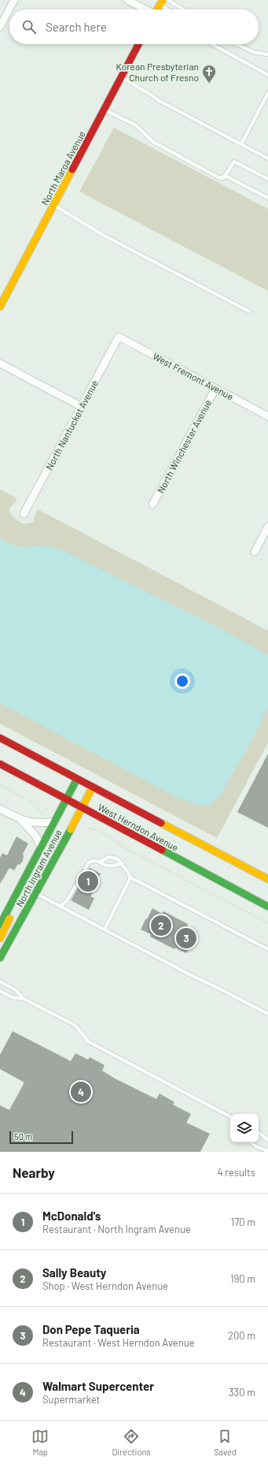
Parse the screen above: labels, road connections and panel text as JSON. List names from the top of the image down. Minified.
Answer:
{"streets":{"main road":["North Maroa Avenue","West Herndon Avenue","North Ingram Avenue"],"street":["West Fremont Avenue","North Nantucket Avenue","North Winchester Avenue"]},"crossings":[["West Fremont Avenue","North Nantucket Avenue"],["West Fremont Avenue","North Winchester Avenue"],["West Herndon Avenue","North Ingram Avenue"]],"places":{"church":["Korean Presbyterian Church of Fresno"]},"scale_bar":"50 m","page":{"search":"Search here","pins":["1","2","3","4"],"scale":"50 m","heading":["Nearby","4 results"],"list":[{"mark":"1","name":"McDonald's","note":"Restaurant · North Ingram Avenue","value":"170 m"},{"mark":"2","name":"Sally Beauty","note":"Shop · West Herndon Avenue","value":"190 m"},{"mark":"3","name":"Don Pepe Taqueria","note":"Restaurant · West Herndon Avenue","value":"200 m"},{"mark":"4","name":"Walmart Supercenter","note":"Supermarket","value":"330 m"}],"nav":["Map","Directions","Saved"]}}
